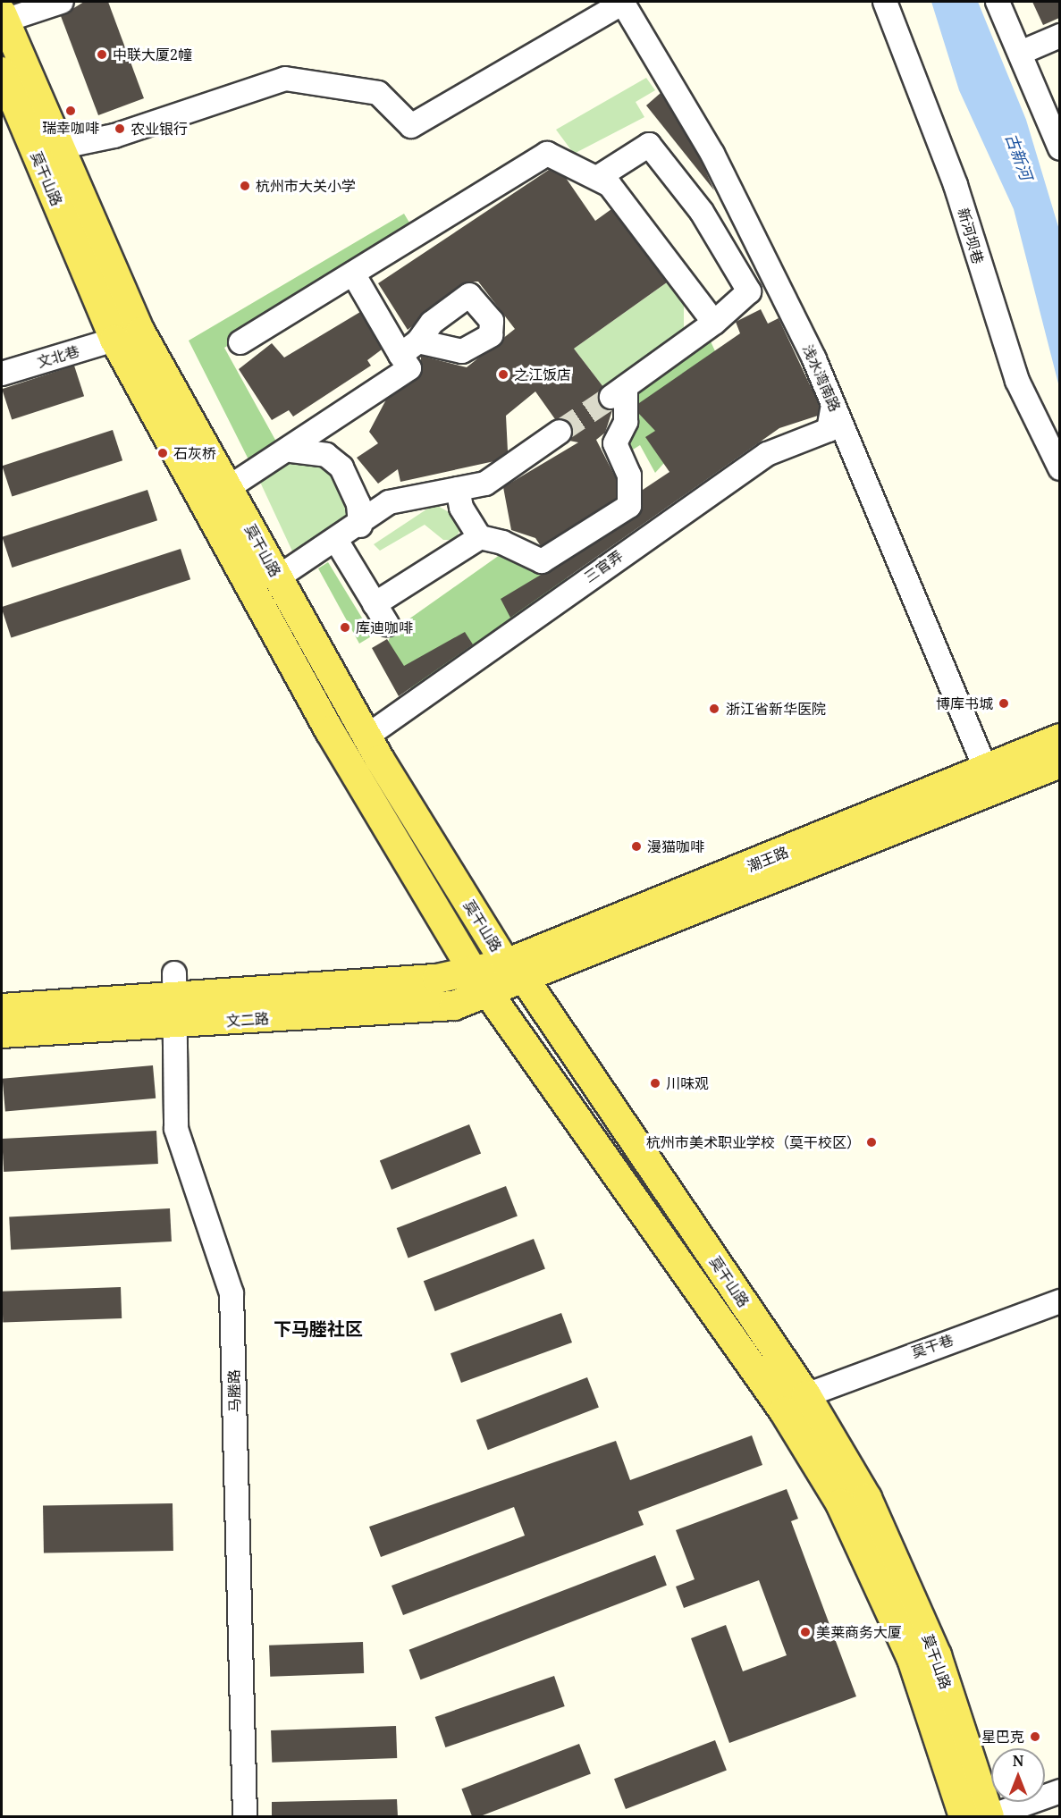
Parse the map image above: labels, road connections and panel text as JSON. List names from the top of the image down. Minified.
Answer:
{"streets":{"main road":["莫干山路","潮王路","文二路"],"street":["新河坝巷","文北巷","浅水湾南路","三官弄","莫干巷","马塍路"]},"crossings":[["莫干山路","文北巷"],["莫干山路","三官弄"],["莫干山路","潮王路"],["莫干山路","文二路"],["莫干山路","莫干巷"],["浅水湾南路","三官弄"],["浅水湾南路","潮王路"],["潮王路","文二路"],["文二路","马塍路"]],"districts":["下马塍社区"],"water":["古新河"],"places":["中联大厦2幢","瑞幸咖啡","农业银行","杭州市大关小学","之江饭店","石灰桥","库迪咖啡","博库书城","浙江省新华医院","漫猫咖啡","川味观","杭州市美术职业学校（莫干校区）","美莱商务大厦","星巴克"],"north":"top"}
